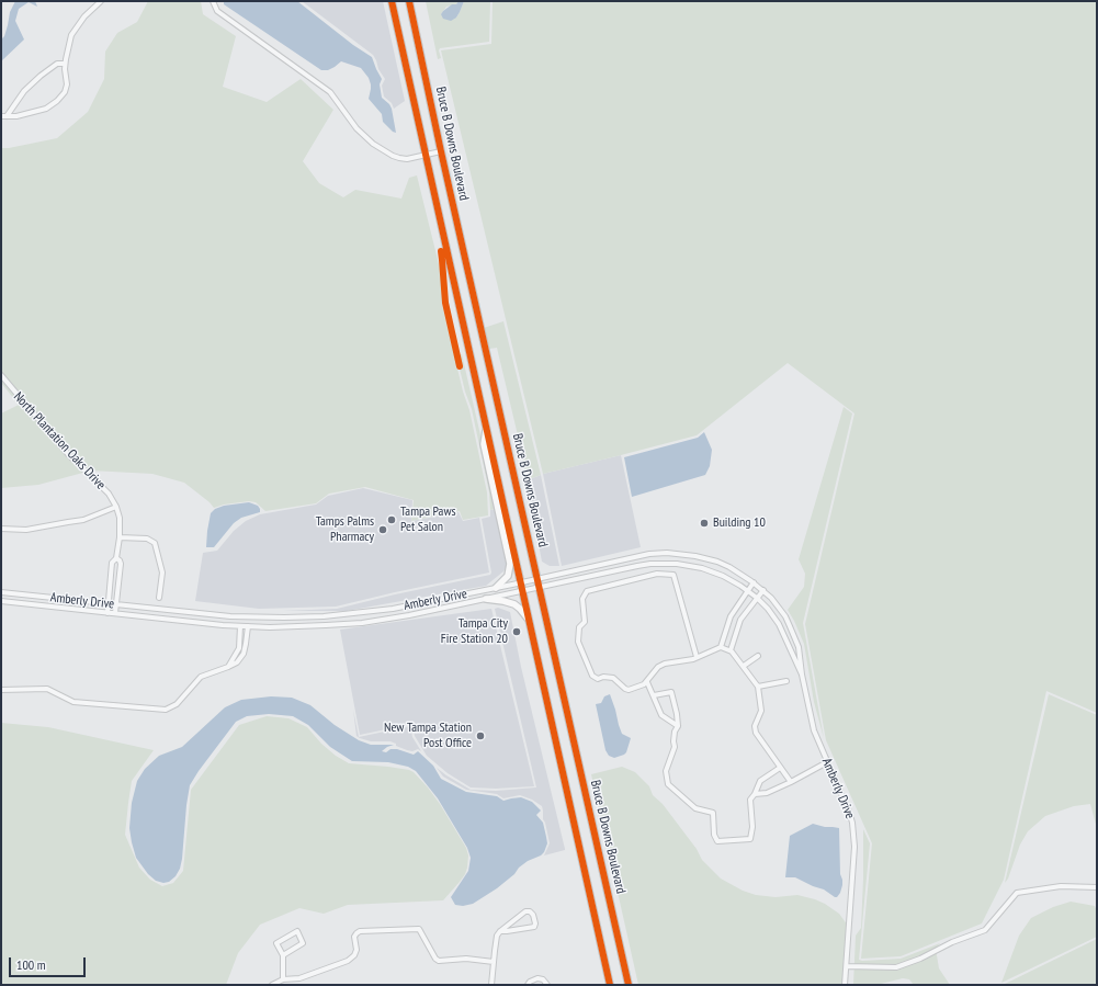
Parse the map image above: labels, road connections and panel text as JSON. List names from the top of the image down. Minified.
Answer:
{"streets":{"main road":["Bruce B Downs Boulevard"],"street":["North Plantation Oaks Drive","Amberly Drive"]},"crossings":[["Bruce B Downs Boulevard","Amberly Drive"]],"places":["Tampa Paws Pet Salon","Building 10","Tamps Palms Pharmacy","Tampa City Fire Station 20","New Tampa Station Post Office"],"scale_bar":"100 m"}
